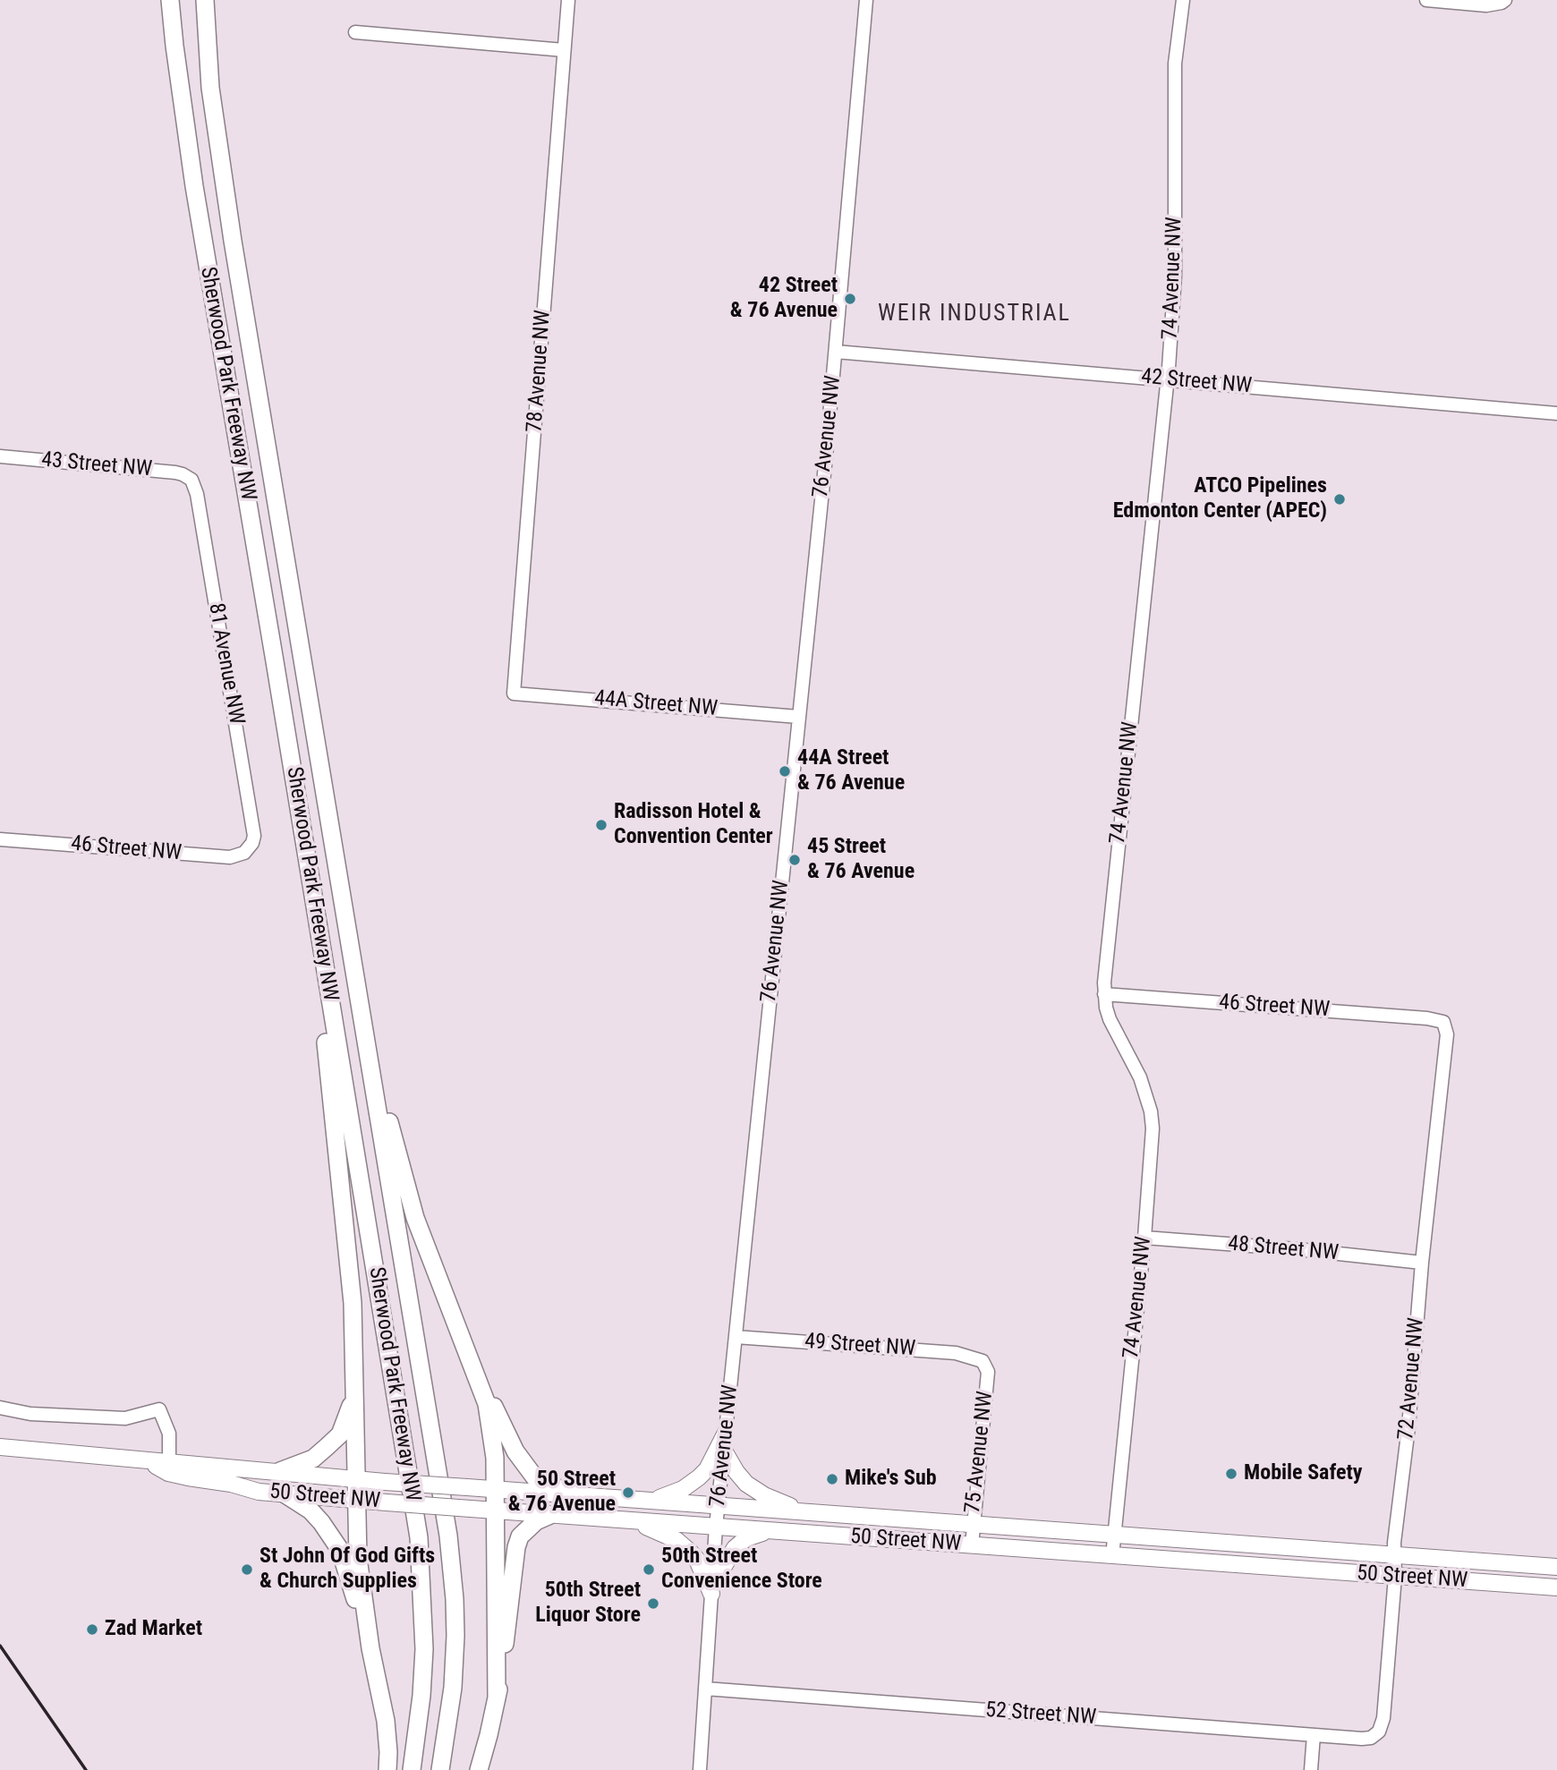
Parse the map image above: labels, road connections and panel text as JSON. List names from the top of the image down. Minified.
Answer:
{"streets":{"highway":["Sherwood Park Freeway NW"],"main road":["50 Street NW"],"street":["74 Avenue NW","78 Avenue NW","42 Street NW","76 Avenue NW","43 Street NW","81 Avenue NW","44A Street NW","46 Street NW","48 Street NW","49 Street NW","72 Avenue NW","75 Avenue NW","52 Street NW"]},"crossings":[["74 Avenue NW","42 Street NW"],["74 Avenue NW","46 Street NW"],["74 Avenue NW","48 Street NW"],["74 Avenue NW","50 Street NW"],["78 Avenue NW","44A Street NW"],["42 Street NW","76 Avenue NW"],["76 Avenue NW","44A Street NW"],["76 Avenue NW","49 Street NW"],["76 Avenue NW","50 Street NW"],["76 Avenue NW","52 Street NW"],["43 Street NW","81 Avenue NW"],["81 Avenue NW","46 Street NW"],["46 Street NW","72 Avenue NW"],["48 Street NW","72 Avenue NW"],["49 Street NW","75 Avenue NW"],["72 Avenue NW","50 Street NW"],["72 Avenue NW","52 Street NW"],["75 Avenue NW","50 Street NW"]],"districts":["WEIR INDUSTRIAL"],"places":["42 Street & 76 Avenue","ATCO Pipelines Edmonton Center (APEC)","44A Street & 76 Avenue","Radisson Hotel & Convention Center","45 Street & 76 Avenue","Mobile Safety","Mike's Sub","50 Street & 76 Avenue","St John Of God Gifts & Church Supplies","50th Street Convenience Store","50th Street Liquor Store","Zad Market"]}
